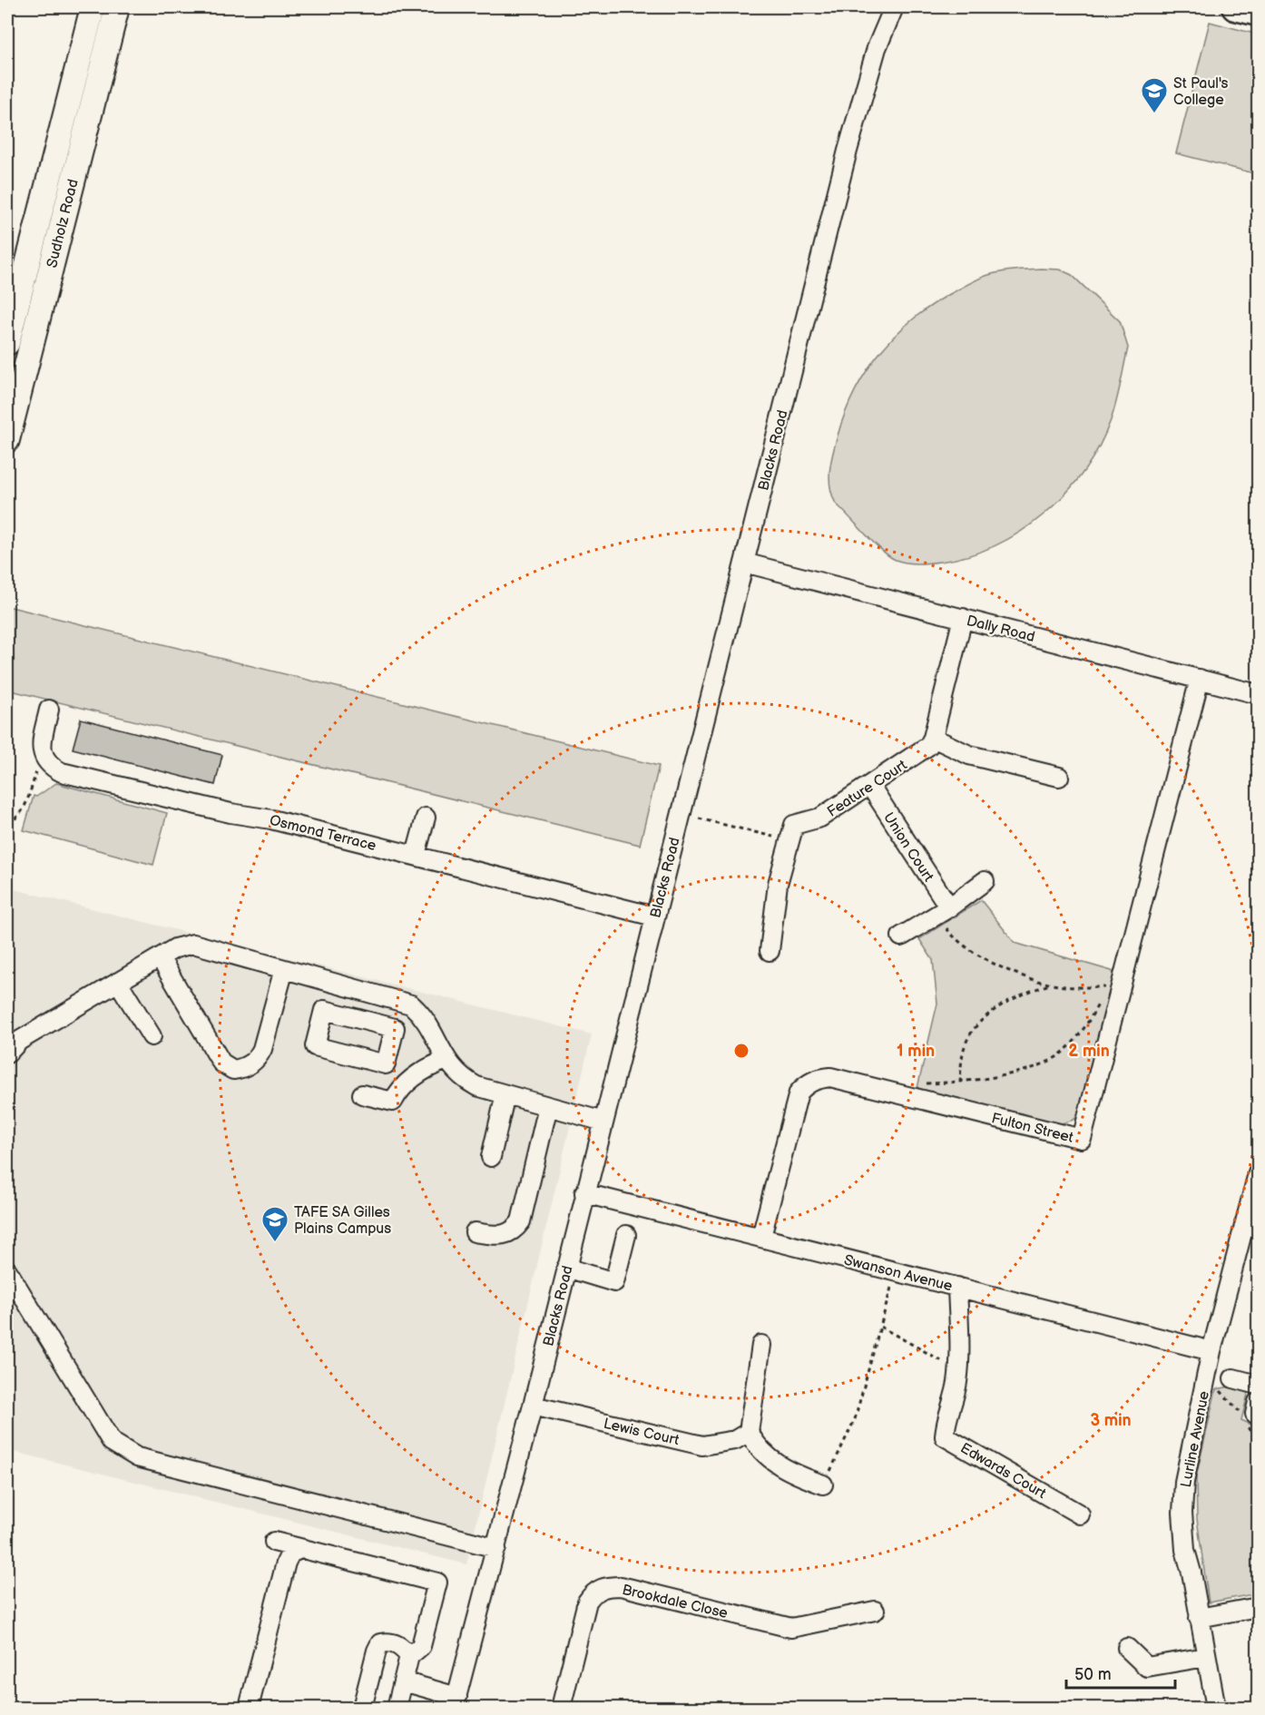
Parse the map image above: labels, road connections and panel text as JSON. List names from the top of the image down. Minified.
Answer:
{"streets":{"main road":["Sudholz Road"],"street":["Blacks Road","Dally Road","Feature Court","Osmond Terrace","Union Court","Fulton Street","Swanson Avenue","Lewis Court","Lurline Avenue","Edwards Court","Brookdale Close"]},"crossings":[["Blacks Road","Dally Road"],["Blacks Road","Osmond Terrace"],["Blacks Road","Swanson Avenue"],["Blacks Road","Lewis Court"],["Dally Road","Fulton Street"],["Feature Court","Union Court"],["Fulton Street","Swanson Avenue"],["Swanson Avenue","Lurline Avenue"],["Swanson Avenue","Edwards Court"]],"places":{"school or university":["St Paul's College","TAFE SA Gilles Plains Campus"]},"scale_bar":"50 m","rings":["1 min","2 min","3 min"]}
